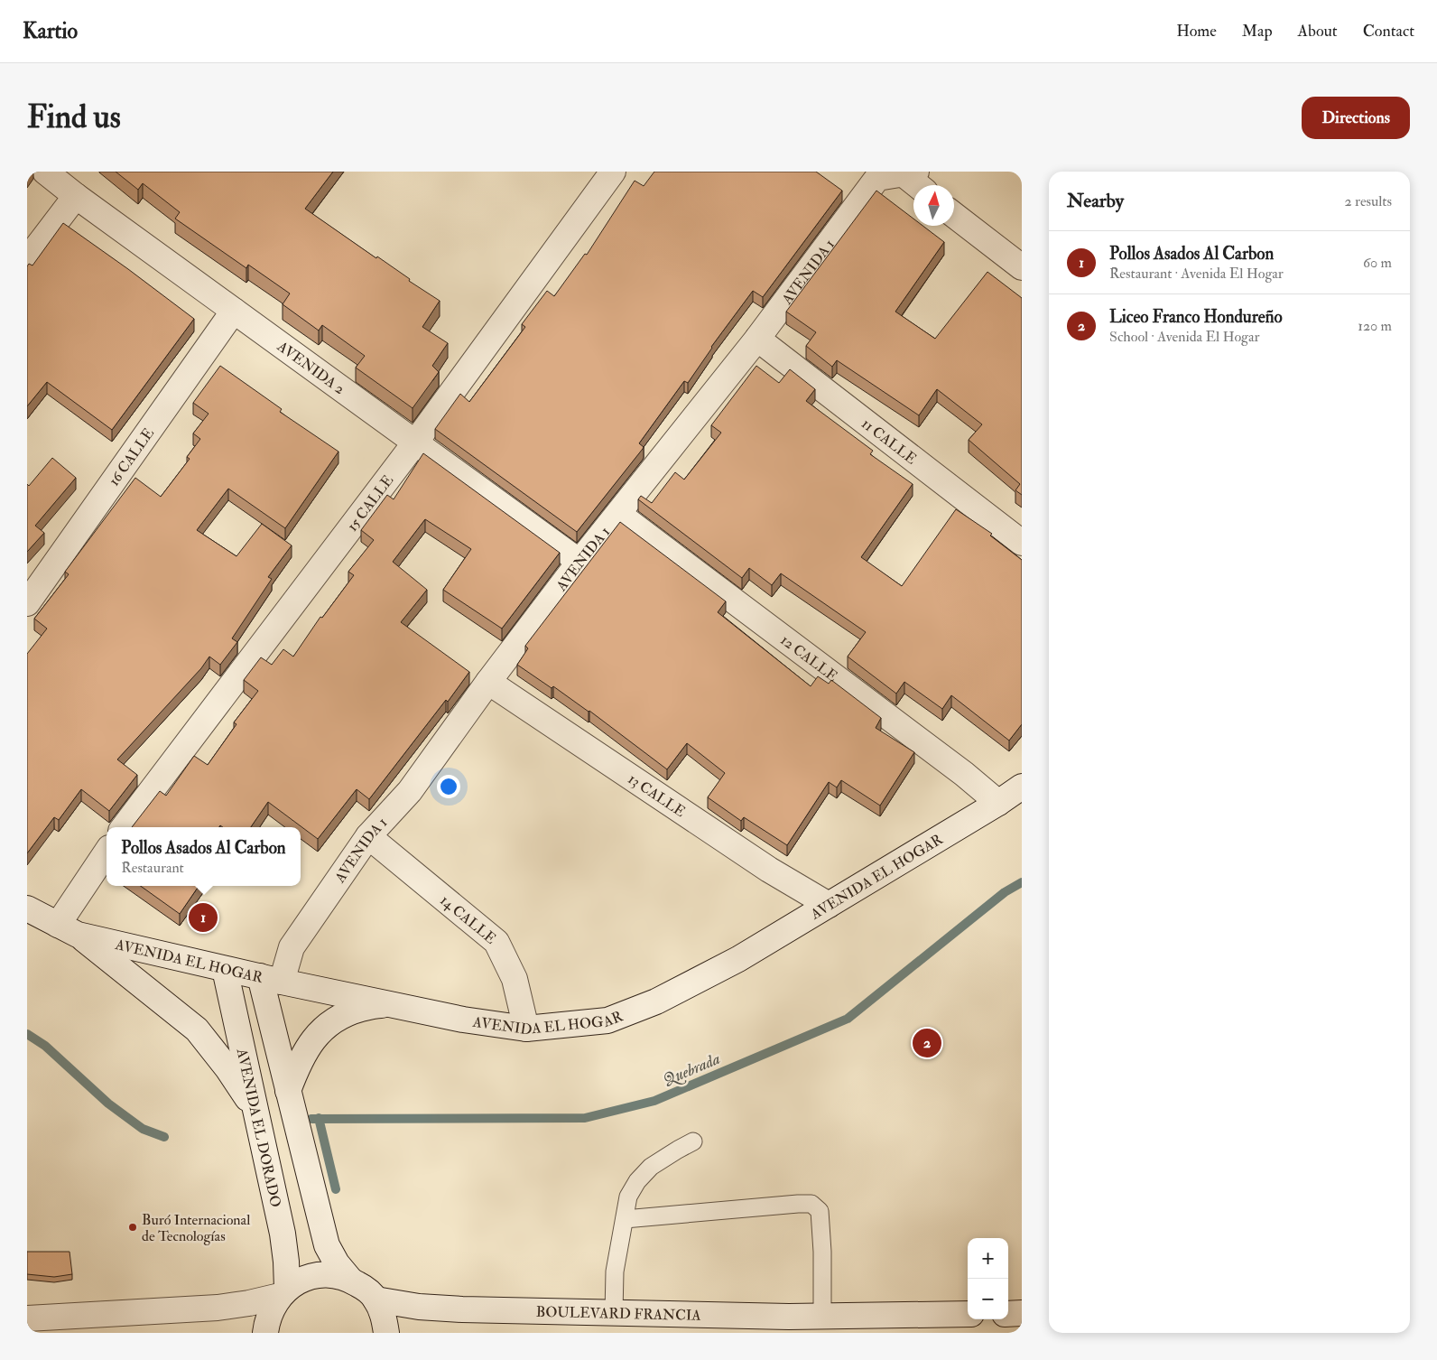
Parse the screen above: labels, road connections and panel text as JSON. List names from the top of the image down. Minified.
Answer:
{"streets":{"street":["AVENIDA 1","AVENIDA 2","11 CALLE","16 CALLE","15 CALLE","12 CALLE","13 CALLE","AVENIDA EL HOGAR","14 CALLE","AVENIDA EL DORADO","BOULEVARD FRANCIA"]},"crossings":[["AVENIDA 1","AVENIDA 2"],["AVENIDA 1","11 CALLE"],["AVENIDA 1","12 CALLE"],["AVENIDA 1","13 CALLE"],["AVENIDA 1","AVENIDA EL HOGAR"],["AVENIDA 1","14 CALLE"],["AVENIDA 2","16 CALLE"],["AVENIDA 2","15 CALLE"],["12 CALLE","AVENIDA EL HOGAR"],["13 CALLE","AVENIDA EL HOGAR"],["AVENIDA EL HOGAR","14 CALLE"],["AVENIDA EL HOGAR","AVENIDA EL DORADO"]],"water":["Quebrada"],"places":["Buró Internacional de Tecnologías"],"north":"top","page":{"header":"Kartio","nav":["Home","Map","About","Contact"],"buttons":"Directions","title":"Find us","heading":["Nearby","2 results"],"list":[{"mark":"1","name":"Pollos Asados Al Carbon","note":"Restaurant · Avenida El Hogar","value":"60 m"},{"mark":"2","name":"Liceo Franco Hondureño","note":"School · Avenida El Hogar","value":"120 m"}],"popup":["Pollos Asados Al Carbon","Restaurant"],"pins":["1","2"],"map_buttons":["+","−"]}}
